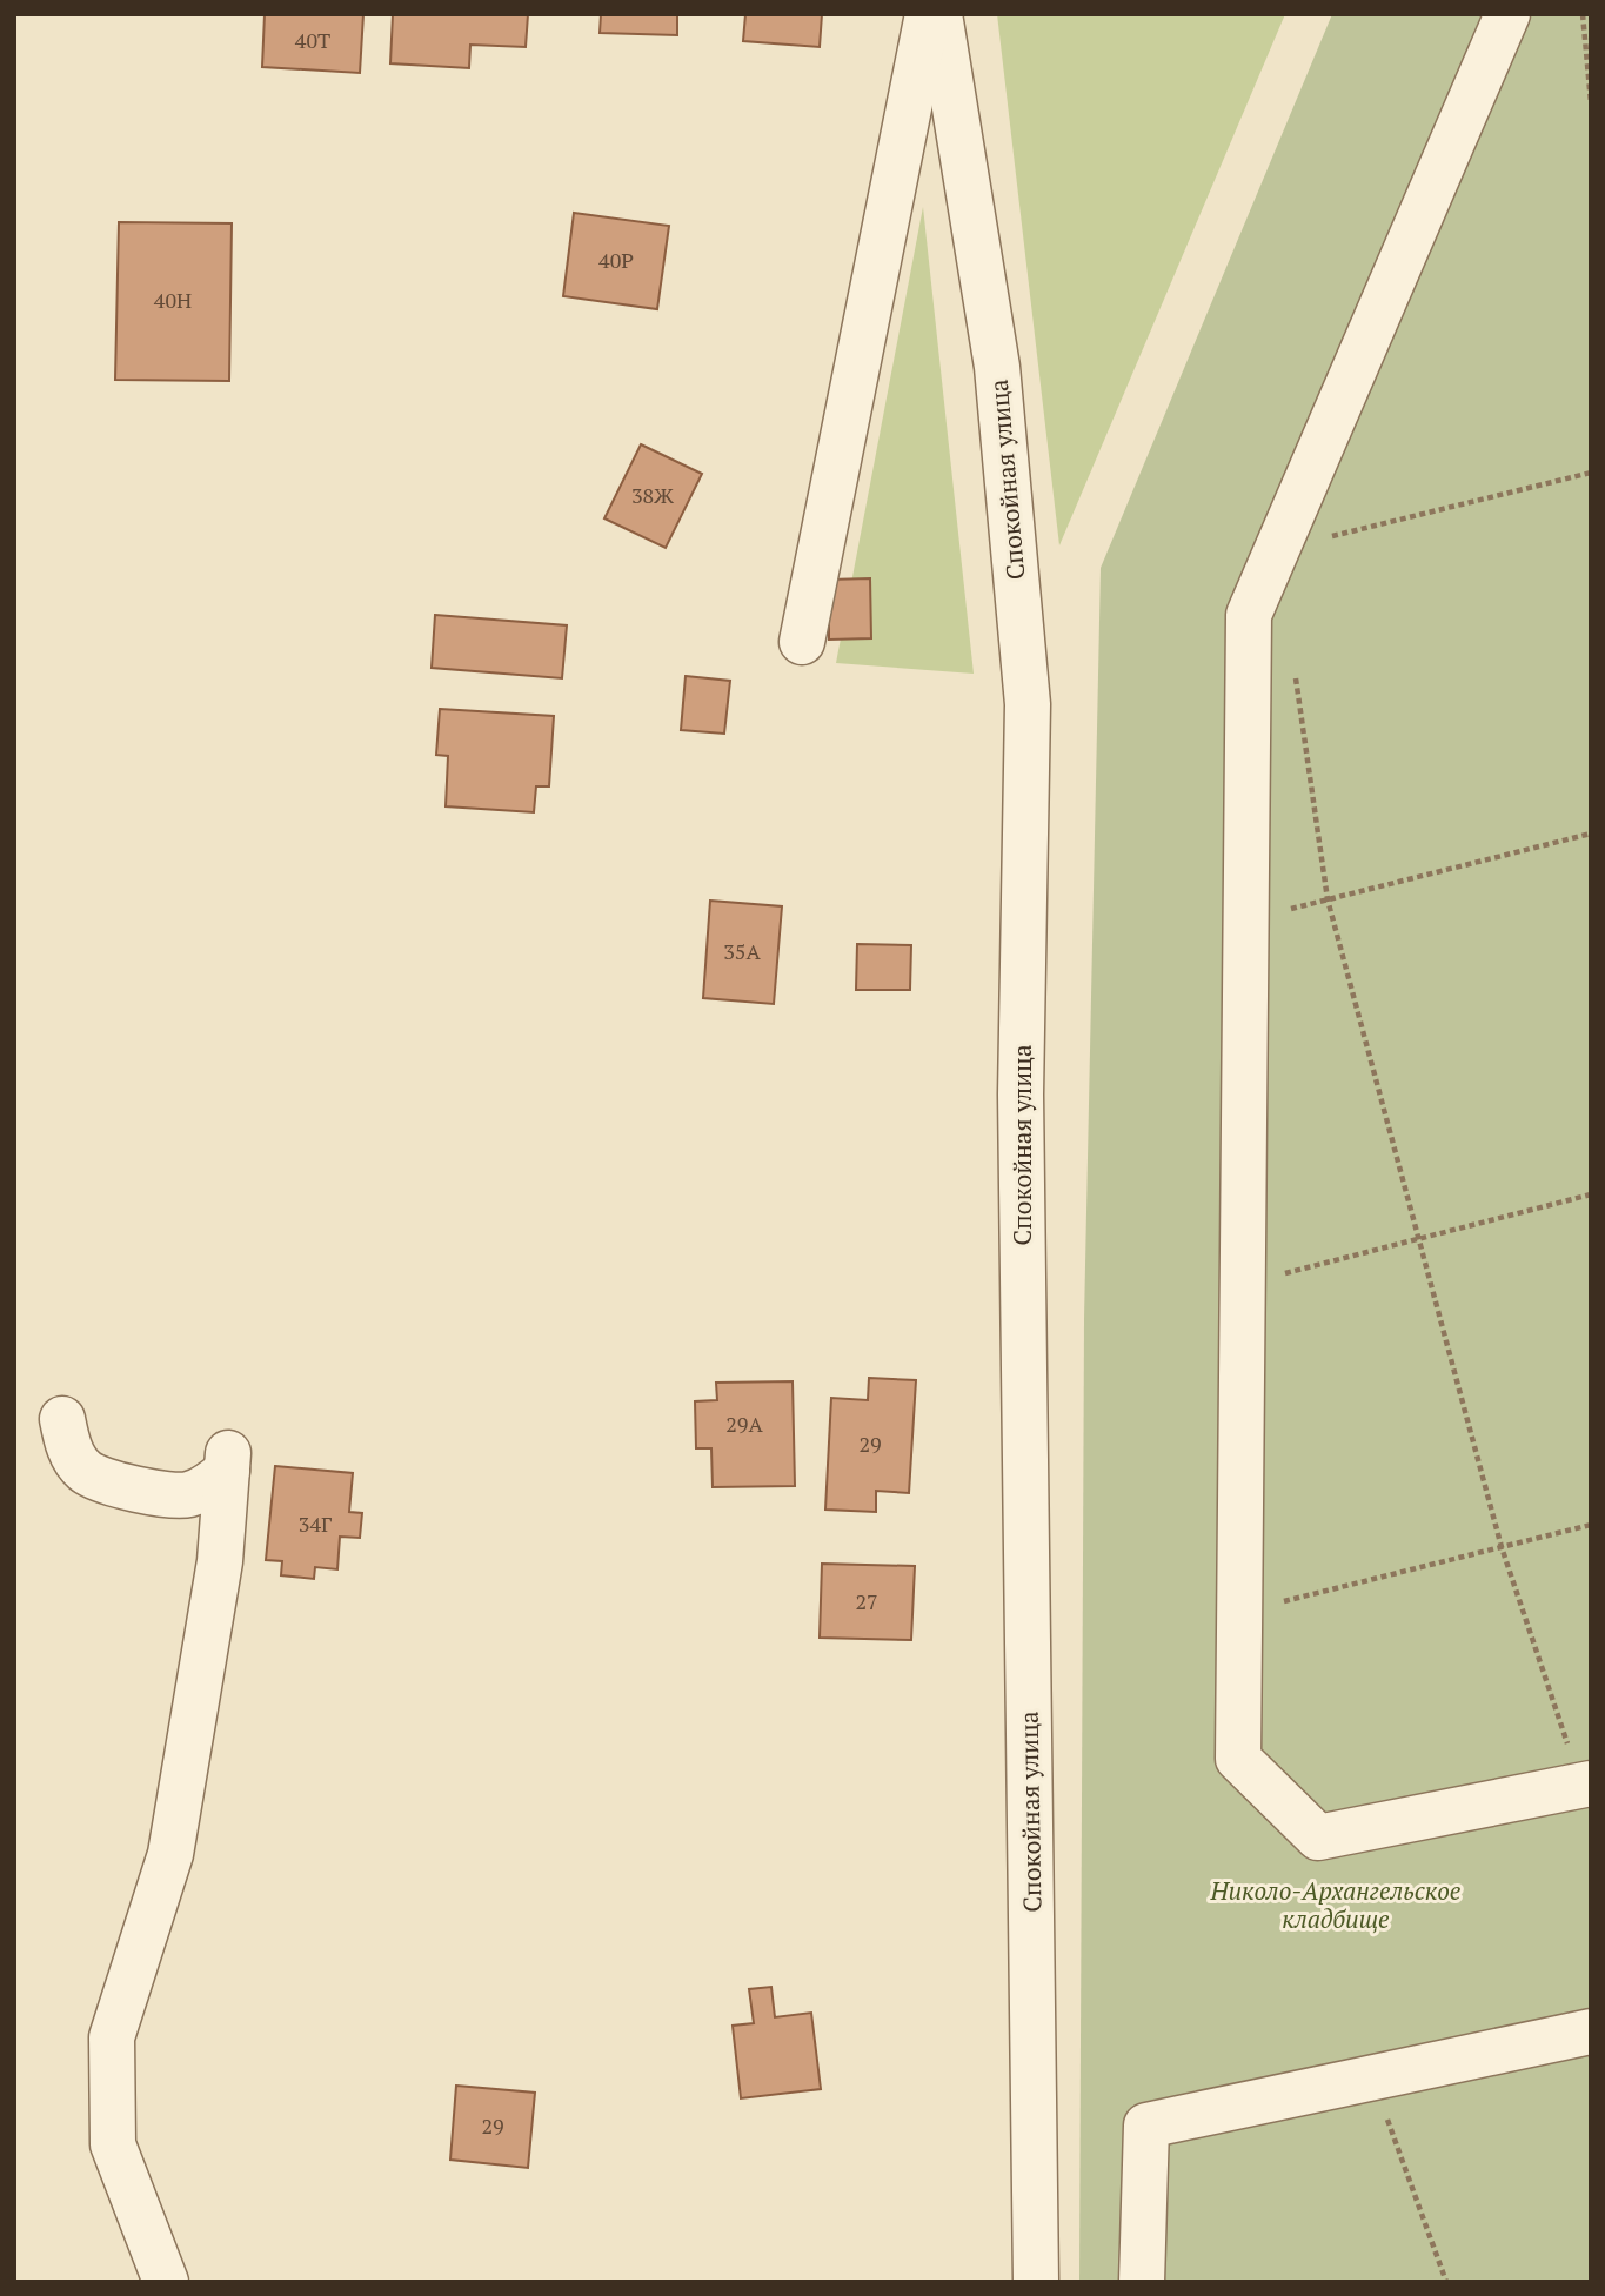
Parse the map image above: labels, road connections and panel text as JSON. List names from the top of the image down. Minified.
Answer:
{"streets":{"street":["Спокойная улица"]},"parks":["Николо-Архангельское кладбище"],"house_numbers":["40Т","40Р","40Н","38Ж","35А","29А","29","34Г","27","29"]}
